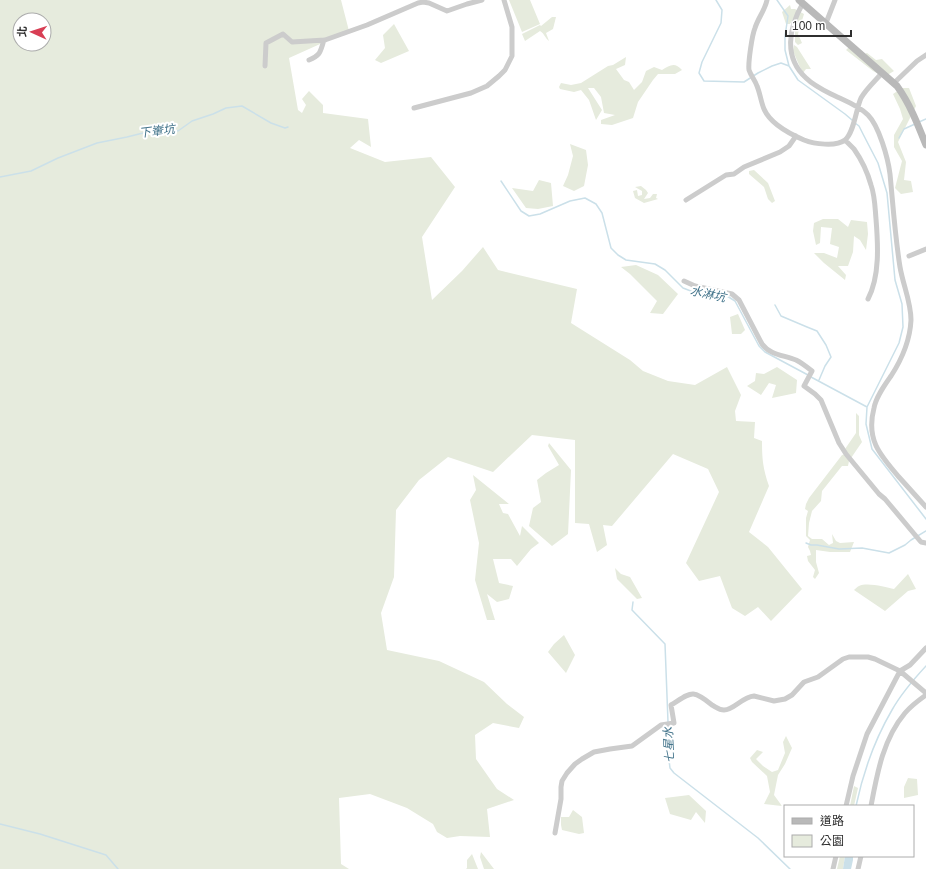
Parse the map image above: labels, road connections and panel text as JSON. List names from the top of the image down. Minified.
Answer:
{"water":["下輋坑","水淋坑","七星水"],"legend":["道路","公園"],"scale_bar":"100 m","north":"left"}
